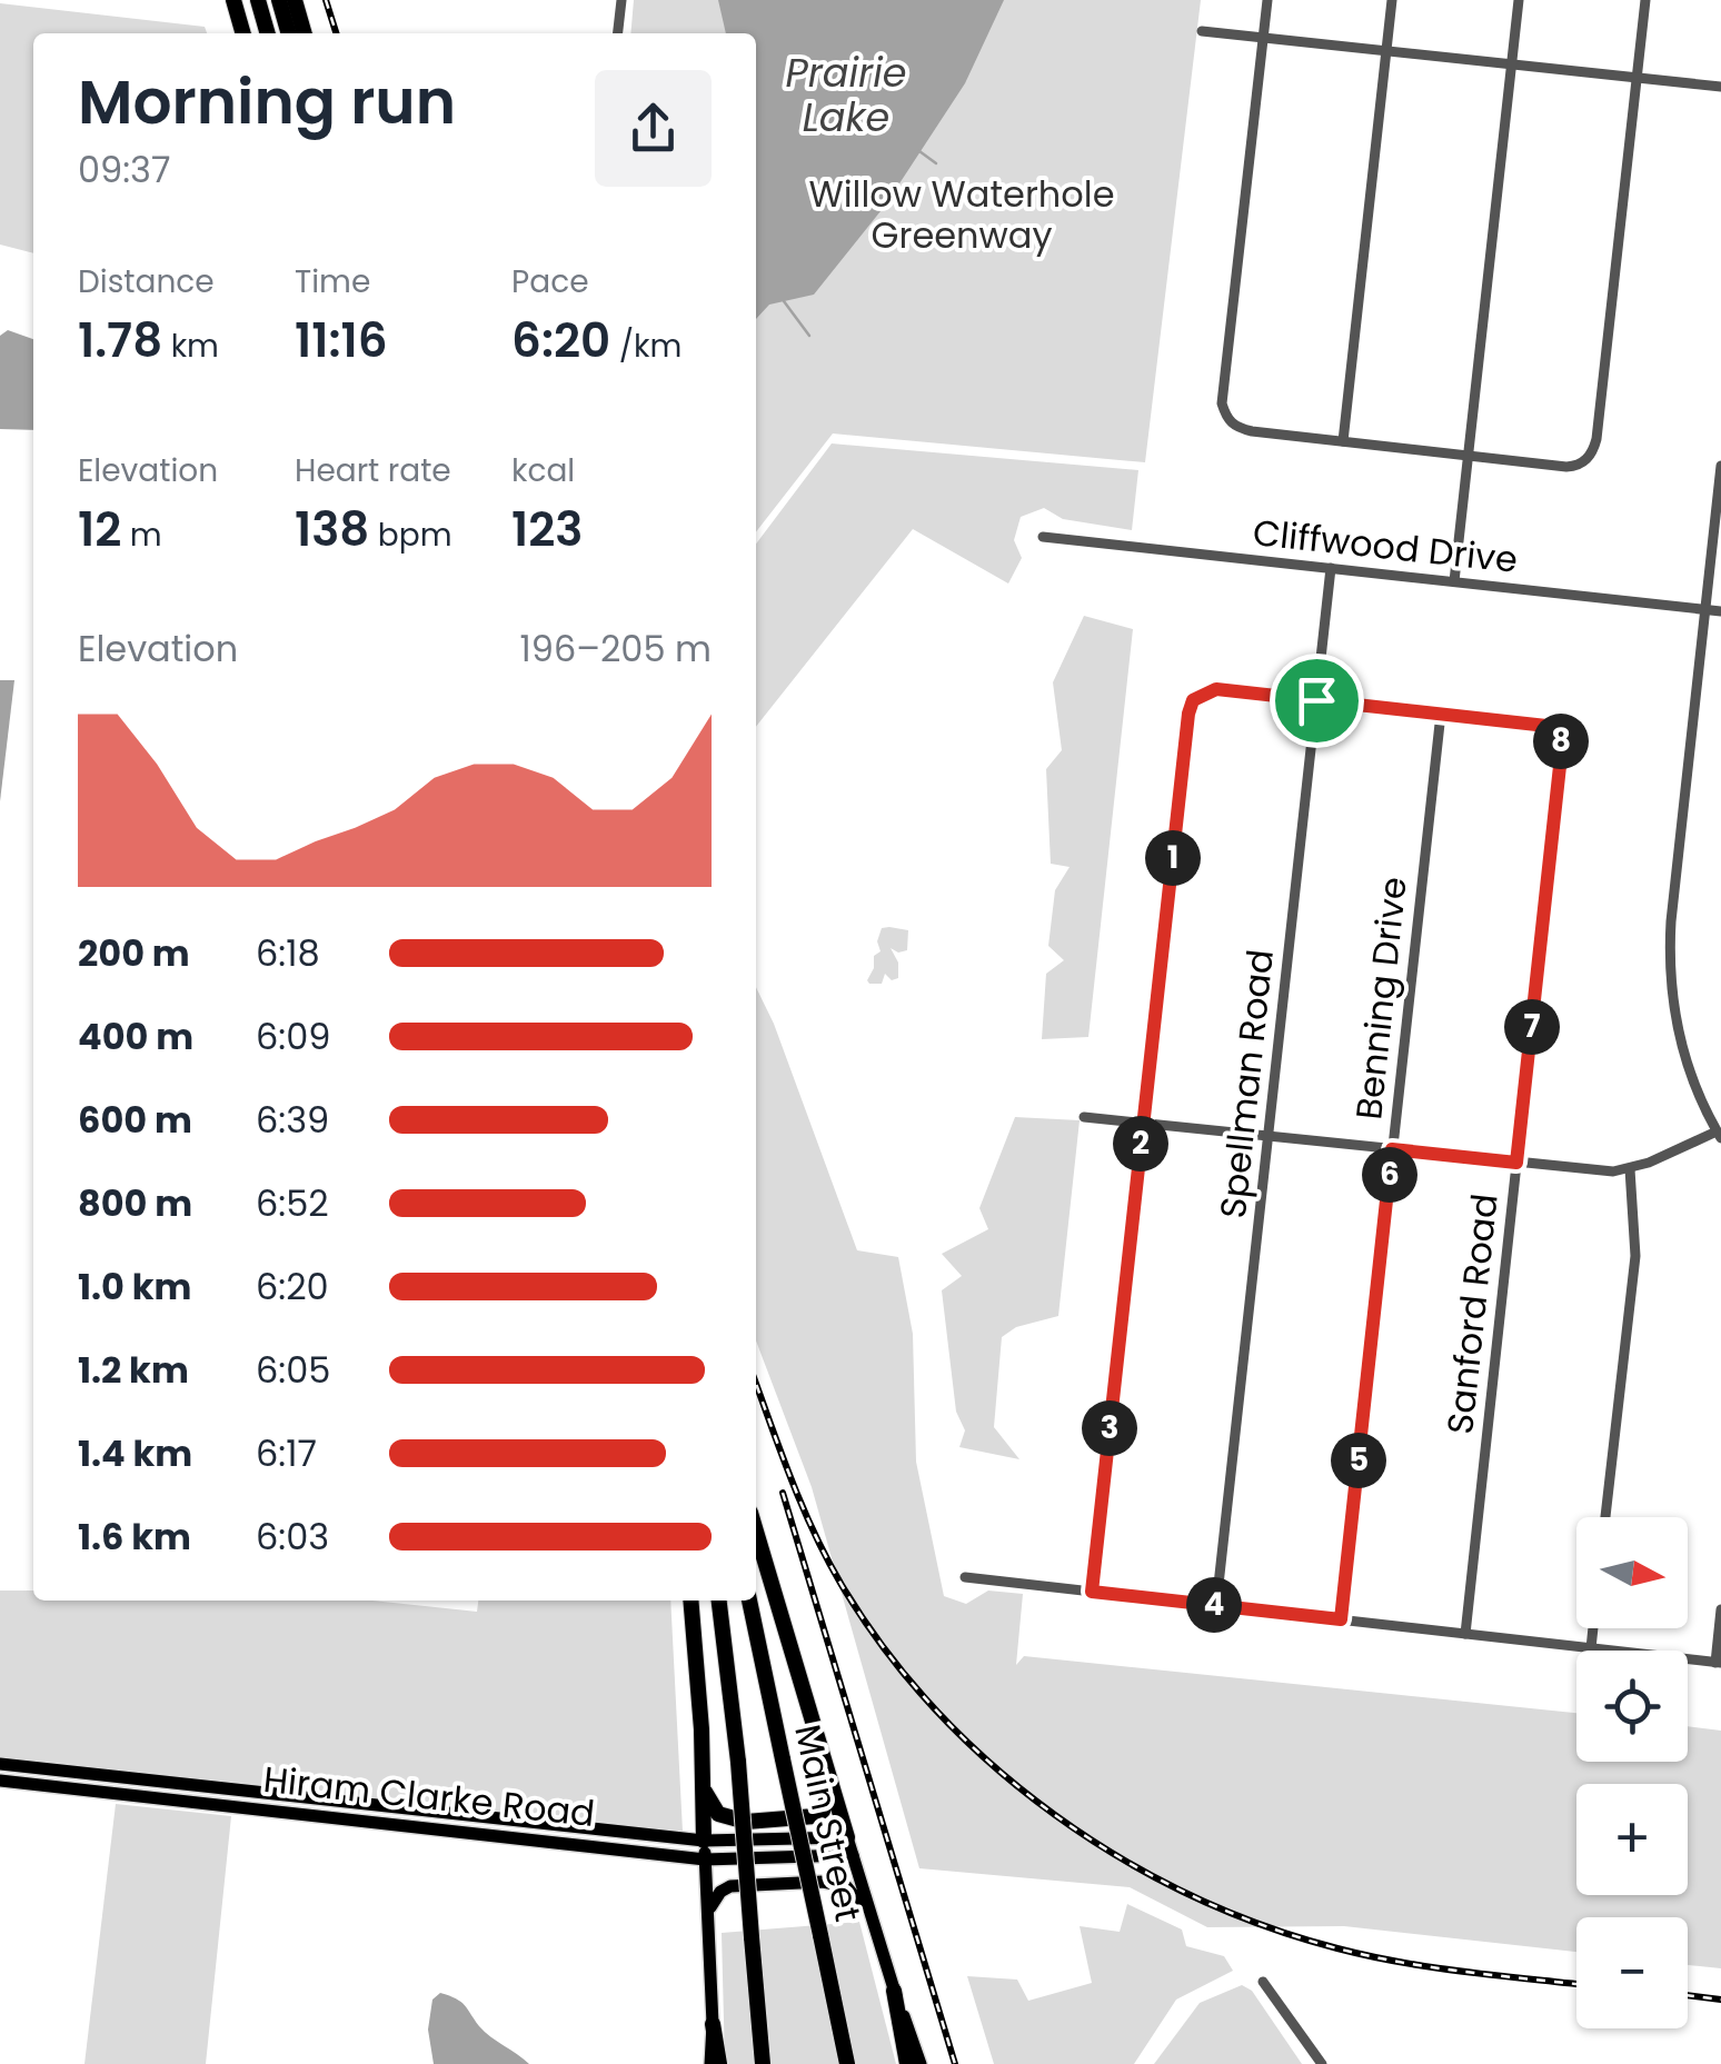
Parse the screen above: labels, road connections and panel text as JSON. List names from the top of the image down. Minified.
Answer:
{"streets":{"highway":["Main Street"],"main road":["Hiram Clarke Road"],"street":["Cliffwood Drive","Benning Drive","Spellman Road","Sanford Road"]},"crossings":[["Cliffwood Drive","Spellman Road"],["Benning Drive","Sanford Road"]],"water":["Prairie Lake"],"parks":["Willow Waterhole Greenway"],"north":"right","page":{"heading":["Morning run","09:37"],"stats":[["Distance","1.78 km"],["Time","11:16"],["Pace","6:20 /km"],["Elevation","12 m"],["Heart rate","138 bpm"],["kcal","123"]],"chart":["Elevation","196–205 m"],"pins":["8","1","7","2","6","3","5","4"],"list":[{"name":"200 m","note":"6:18"},{"name":"400 m","note":"6:09"},{"name":"600 m","note":"6:39"},{"name":"800 m","note":"6:52"},{"name":"1.0 km","note":"6:20"},{"name":"1.2 km","note":"6:05"},{"name":"1.4 km","note":"6:17"},{"name":"1.6 km","note":"6:03"}],"map_buttons":["+","−"]}}
